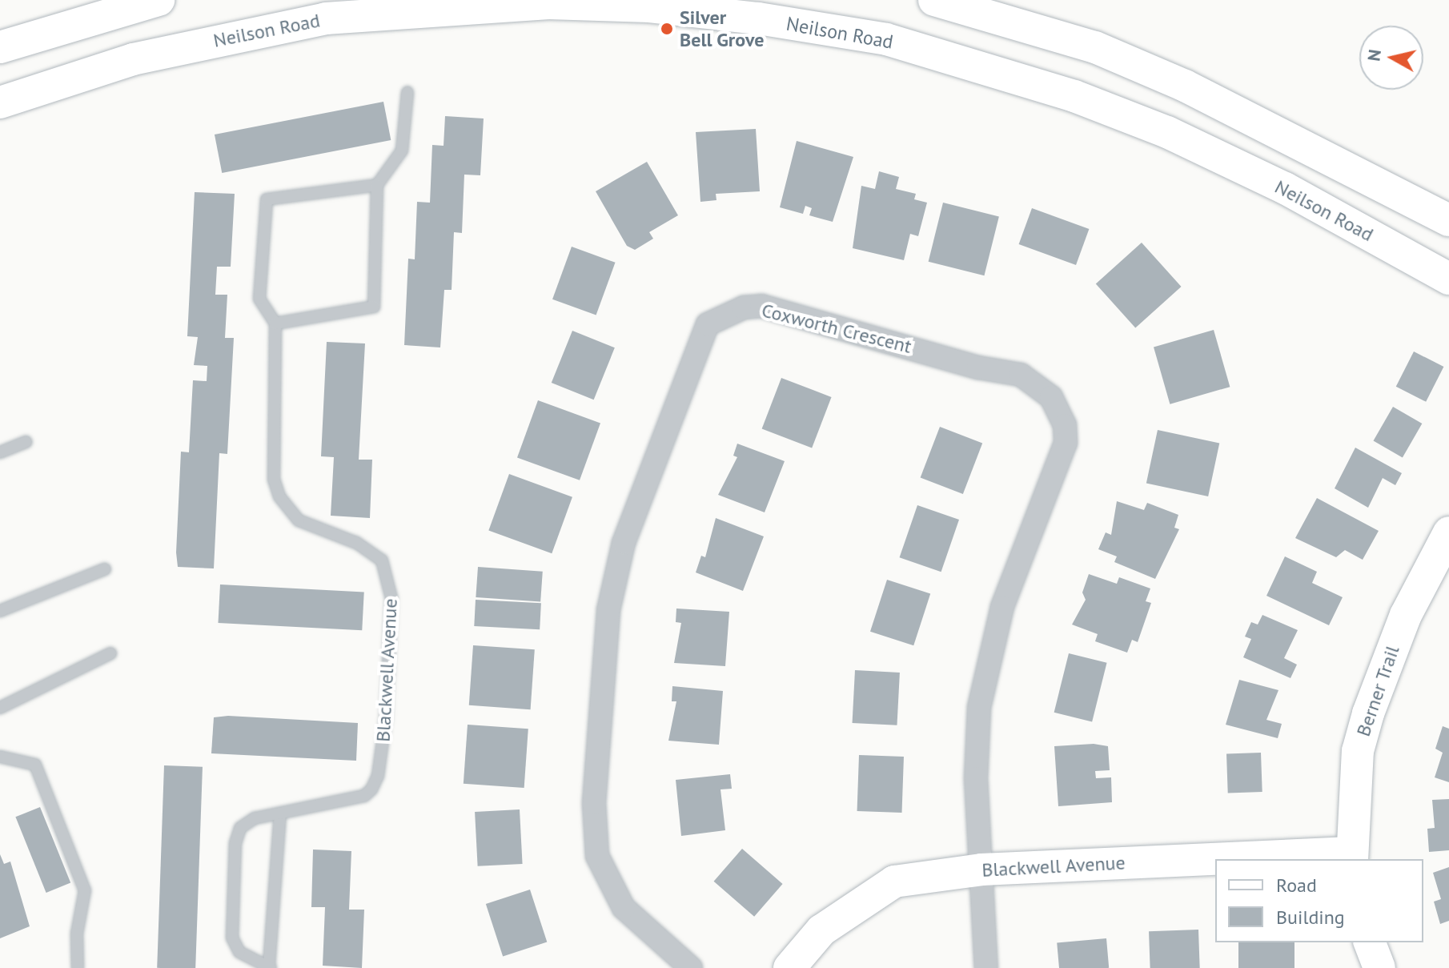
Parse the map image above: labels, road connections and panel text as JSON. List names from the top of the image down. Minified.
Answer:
{"streets":{"main road":["Neilson Road","Blackwell Avenue","Berner Trail"],"street":["Coxworth Crescent"]},"crossings":[["Coxworth Crescent","Blackwell Avenue"],["Blackwell Avenue","Berner Trail"]],"places":["Silver Bell Grove"],"legend":["Road","Building"],"north":"left"}
